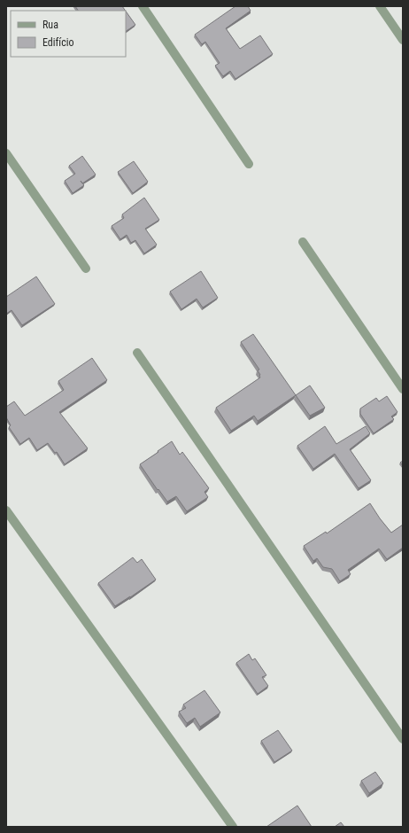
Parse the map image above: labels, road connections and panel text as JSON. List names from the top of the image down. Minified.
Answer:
{"legend":["Rua","Edifício"]}
